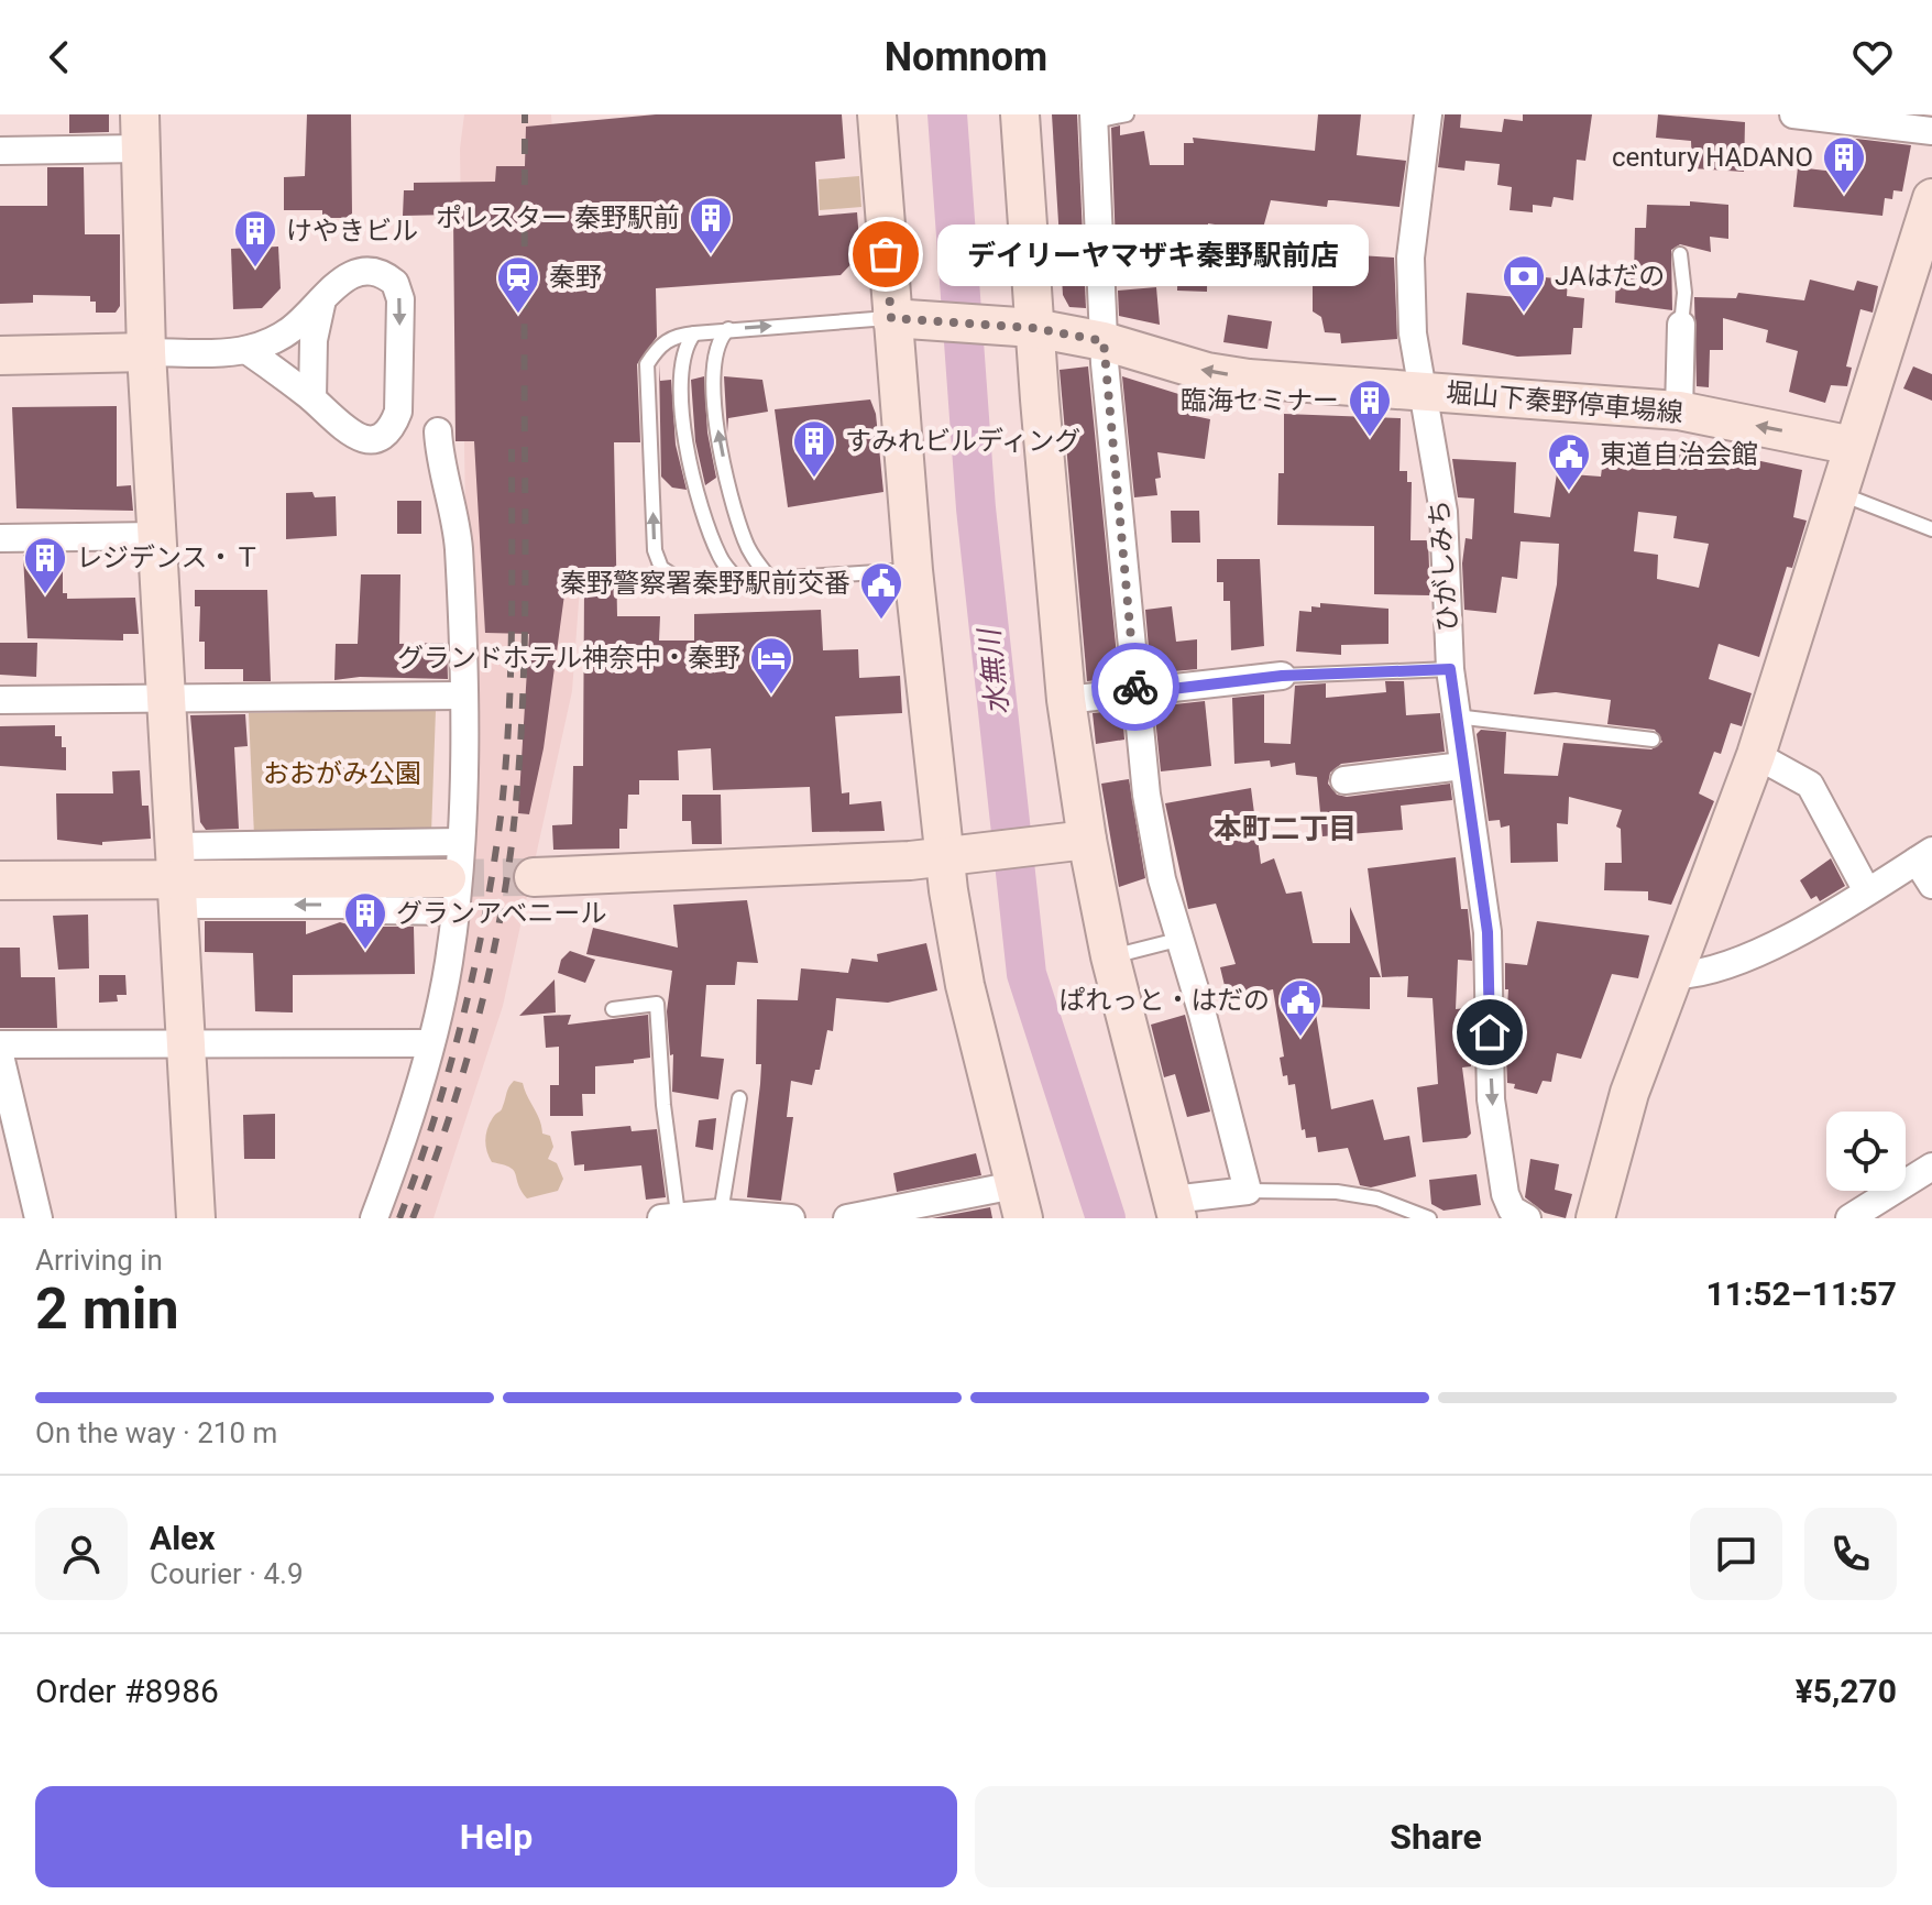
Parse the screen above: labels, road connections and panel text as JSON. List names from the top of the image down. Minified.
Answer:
{"streets":{"street":["堀山下秦野停車場線","ひがしみち"]},"crossings":[["堀山下秦野停車場線","ひがしみち"]],"districts":["本町二丁目"],"water":["水無川"],"parks":["おおがみ公園"],"places":{"building":["century HADANO","ポレスター 秦野駅前","けやきビル","臨海セミナー","すみれビルディング","レジデンス・Ｔ","グランアベニール"],"other":["デイリーヤマザキ秦野駅前店"],"bank":["JAはだの"],"station":["秦野"],"public building":["東道自治会館","秦野警察署秦野駅前交番","ぱれっと・はだの"],"hotel":["グランドホテル神奈中・秦野"]},"page":{"header":"Nomnom","bubble":"デイリーヤマザキ秦野駅前店","heading":["2 min","Arriving in","11:52–11:57"],"panel":["Alex","Courier · 4.9","Order #8986","¥5,270"],"bar":"On the way · 210 m","buttons":["Help","Share"]}}
